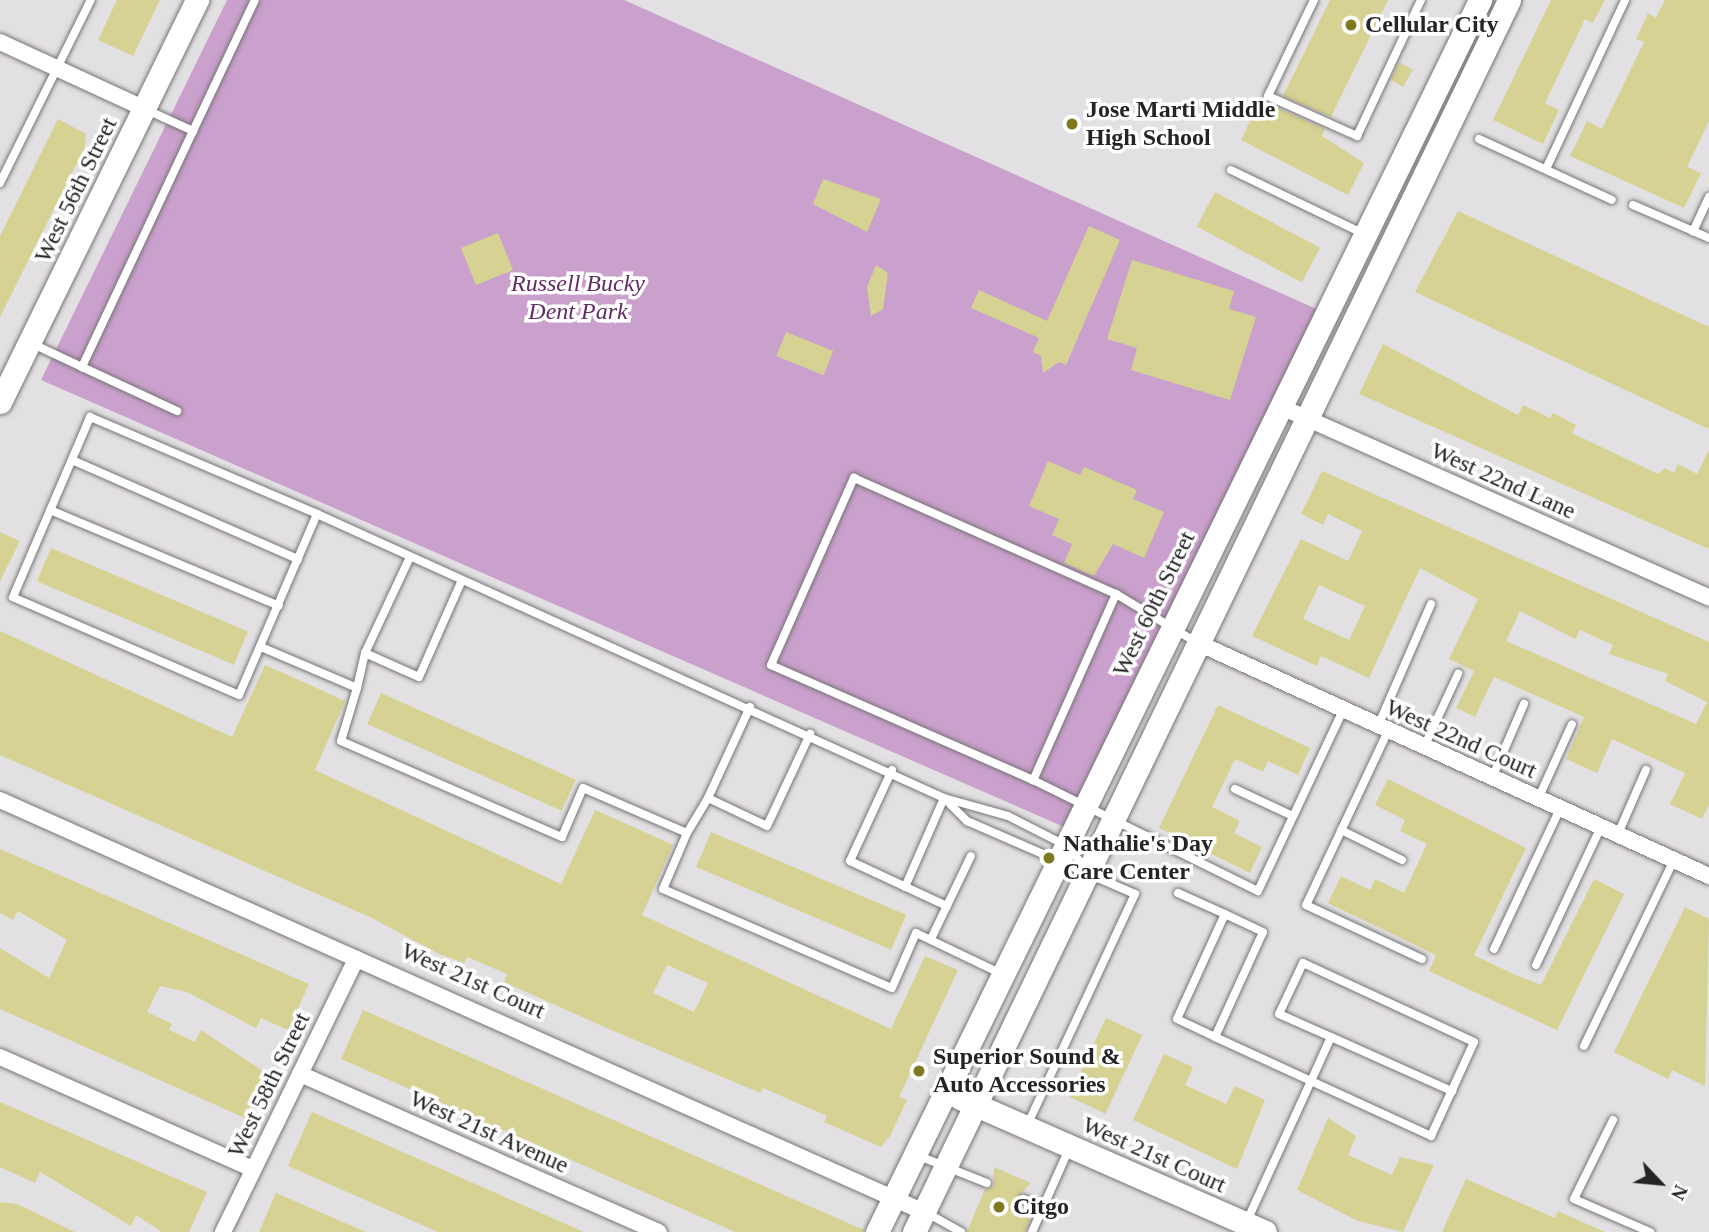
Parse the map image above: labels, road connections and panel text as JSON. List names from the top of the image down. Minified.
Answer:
{"streets":{"street":["West 56th Street","West 22nd Lane","West 60th Street","West 22nd Court","West 21st Court","West 58th Street","West 21st Avenue"]},"crossings":[["West 22nd Lane","West 60th Street"],["West 60th Street","West 21st Court"],["West 21st Court","West 58th Street"],["West 58th Street","West 21st Avenue"]],"parks":["Russell Bucky Dent Park"],"places":["Cellular City","Jose Marti Middle High School","Nathalie's Day Care Center","Superior Sound & Auto Accessories","Citgo"],"north":"bottom right"}
